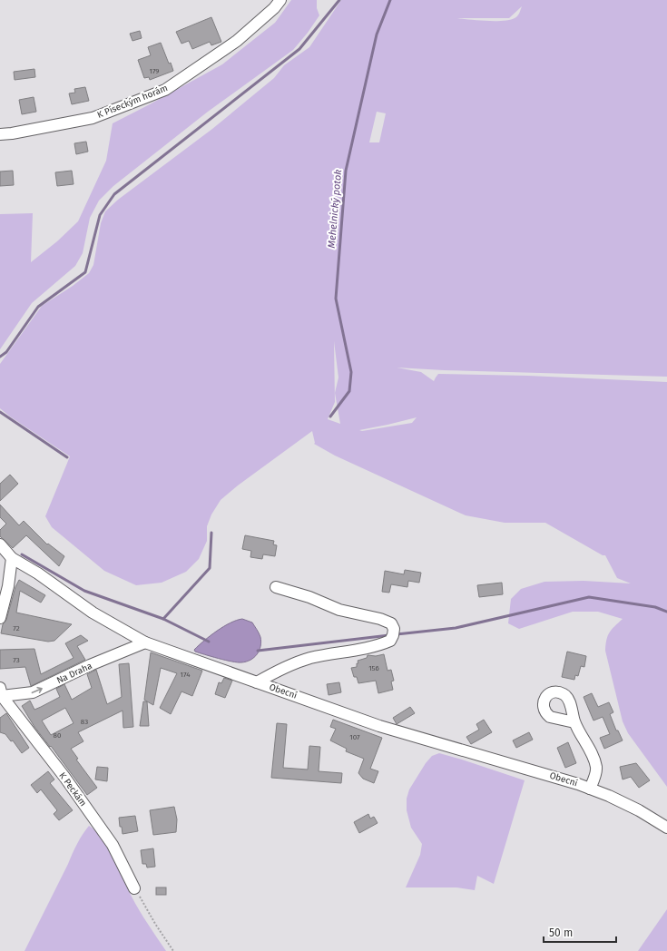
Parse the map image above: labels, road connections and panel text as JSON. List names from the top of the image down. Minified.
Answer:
{"streets":{"street":["K Píseckým horám","Na Draha","Obecní","K Peckám"]},"crossings":[["Na Draha","Obecní"],["Na Draha","K Peckám"]],"one_way":["Na Draha"],"water":["Mehelnický potok"],"house_numbers":["179","72","73","156","174","83","80","107"],"scale_bar":"50 m"}
